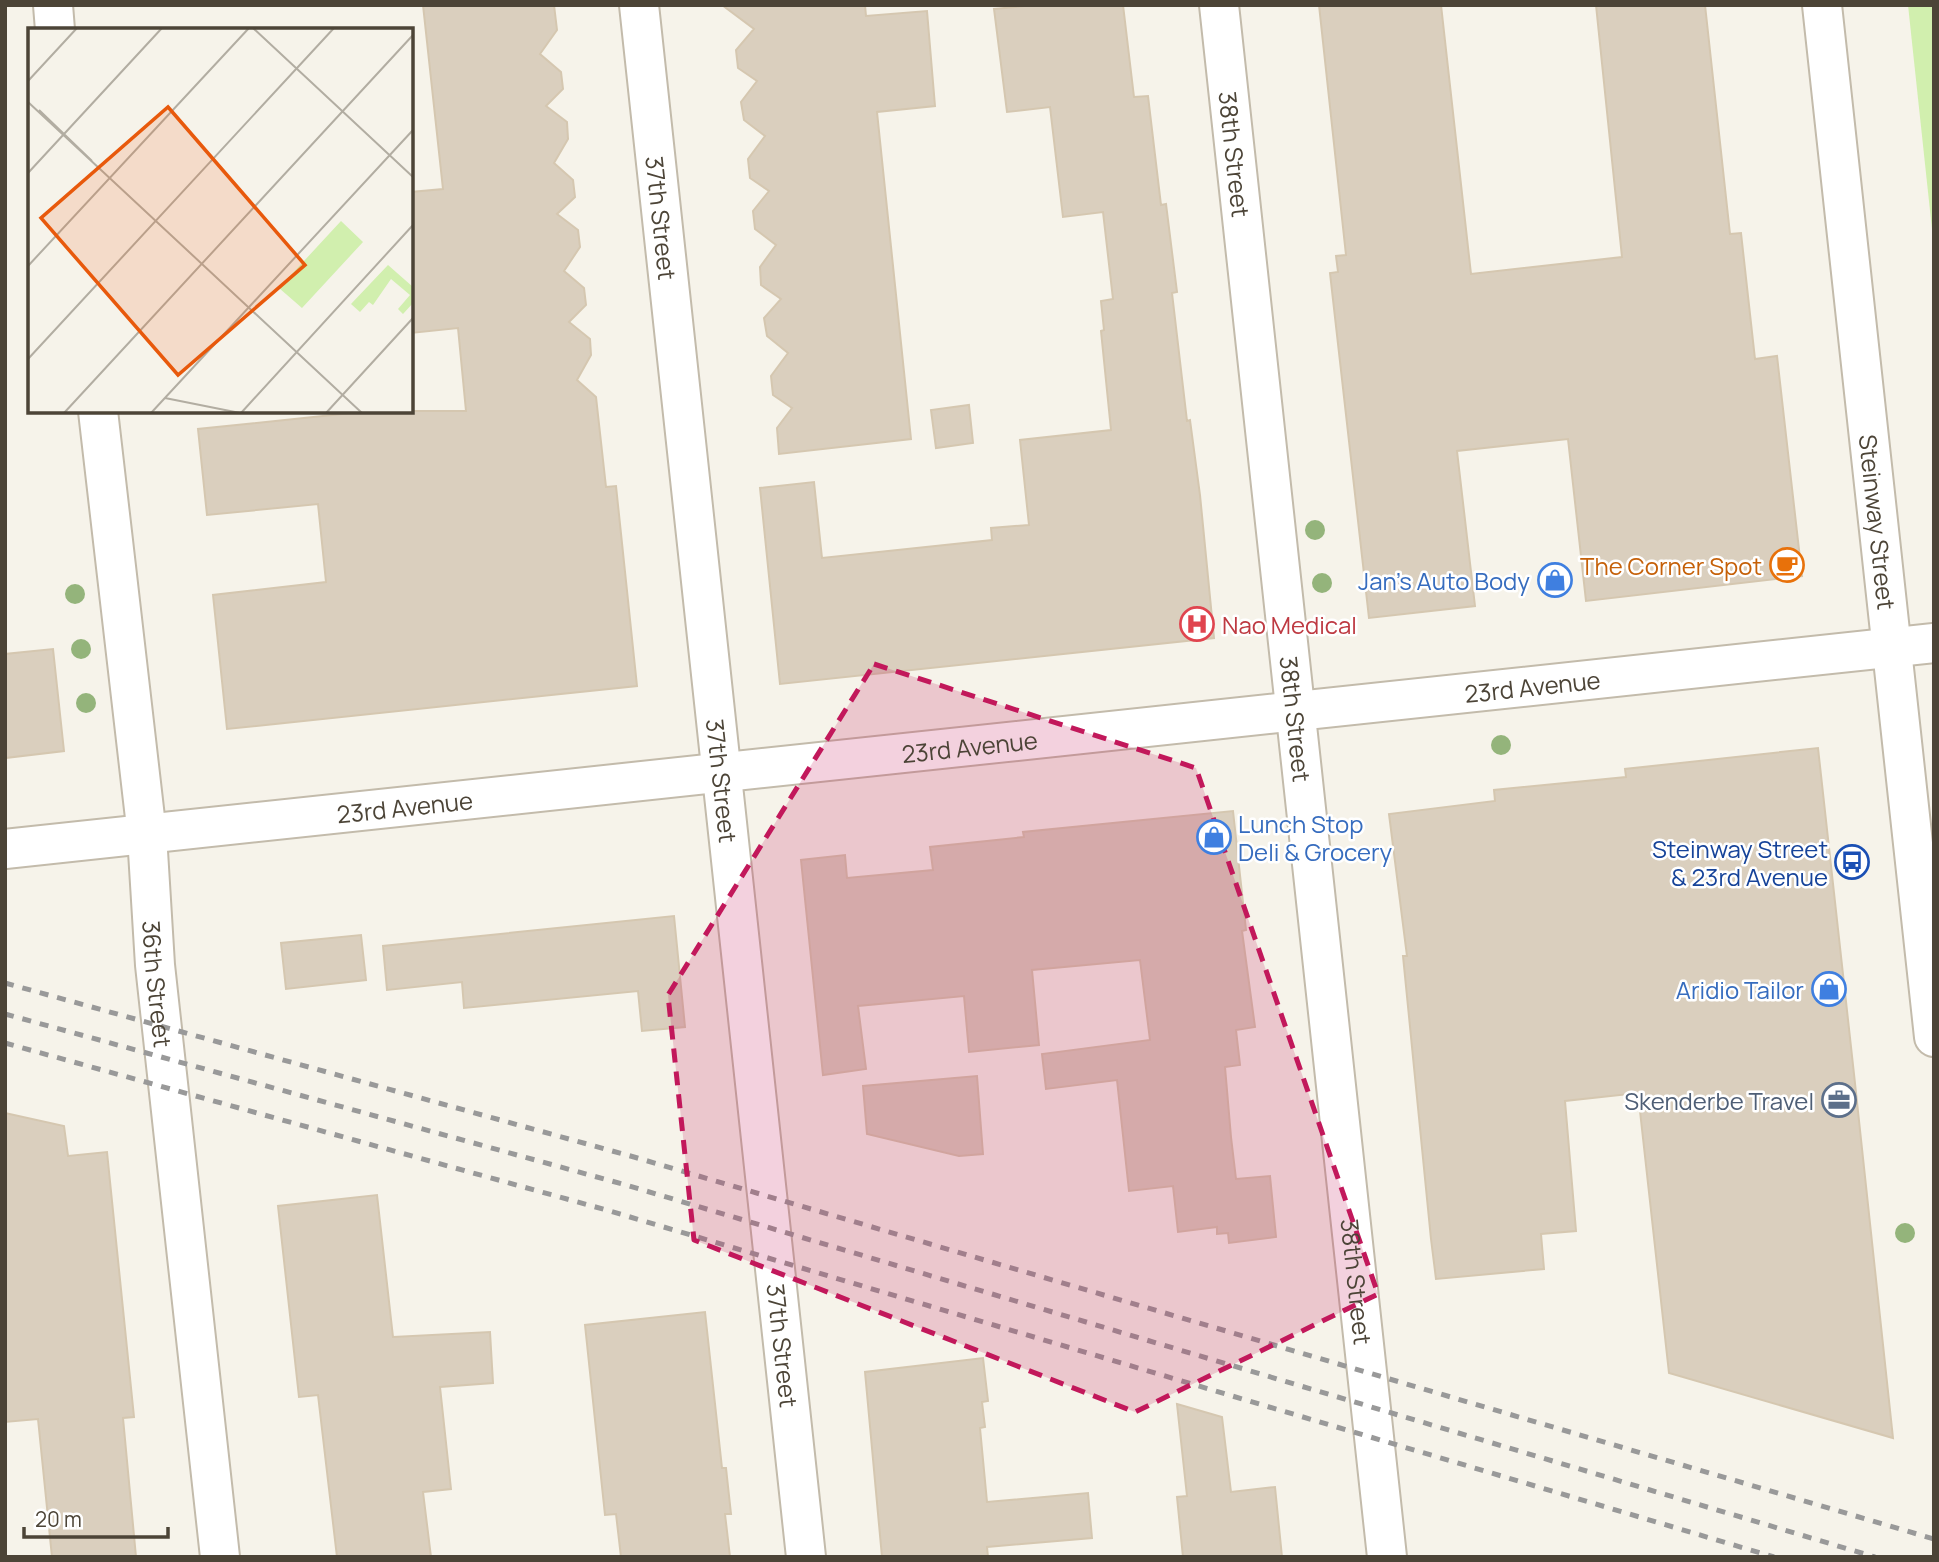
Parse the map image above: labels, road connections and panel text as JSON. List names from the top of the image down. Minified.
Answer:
{"streets":{"street":["38th Street","37th Street","Steinway Street","23rd Avenue","36th Street"]},"crossings":[["38th Street","23rd Avenue"],["37th Street","23rd Avenue"],["Steinway Street","23rd Avenue"],["23rd Avenue","36th Street"]],"places":{"cafe":["The Corner Spot"],"shop":["Jan's Auto Body","Lunch Stop Deli & Grocery","Aridio Tailor"],"hospital":["Nao Medical"],"bus stop":["Steinway Street & 23rd Avenue"],"office":["Skenderbe Travel"]},"scale_bar":"20 m"}
